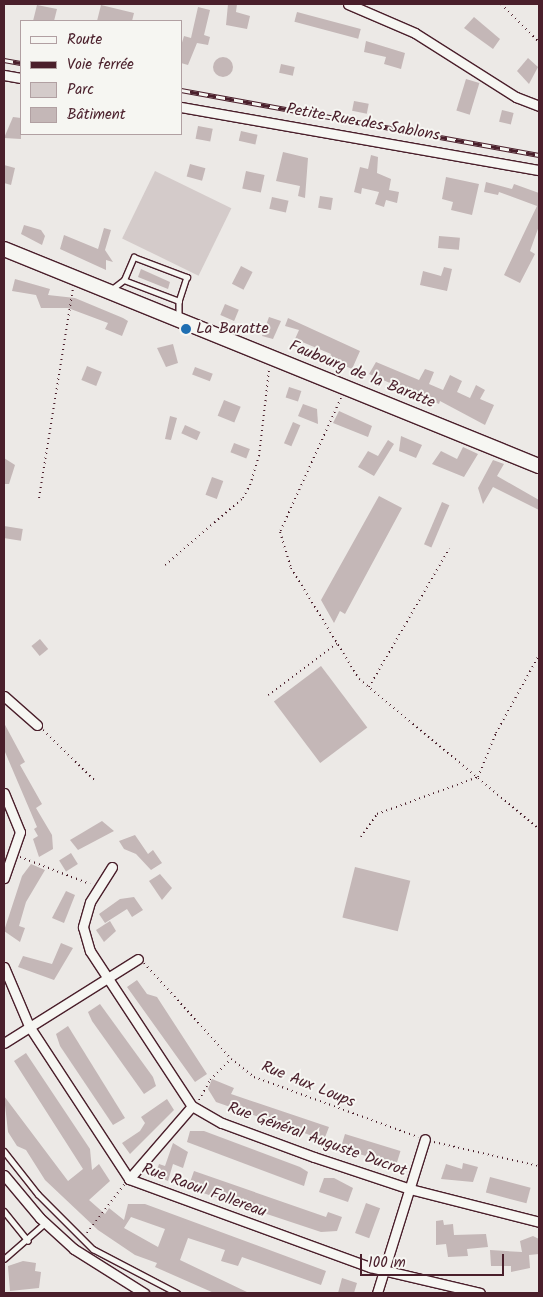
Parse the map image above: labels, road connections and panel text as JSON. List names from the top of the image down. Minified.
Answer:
{"streets":{"main road":["Faubourg de la Baratte"],"street":["Petite Rue des Sablons","Rue Général Auguste Ducrot","Rue Raoul Follereau"],"path":["Rue Aux Loups"]},"places":["La Baratte"],"legend":["Route","Voie ferrée","Parc","Bâtiment"],"scale_bar":"100 m"}
